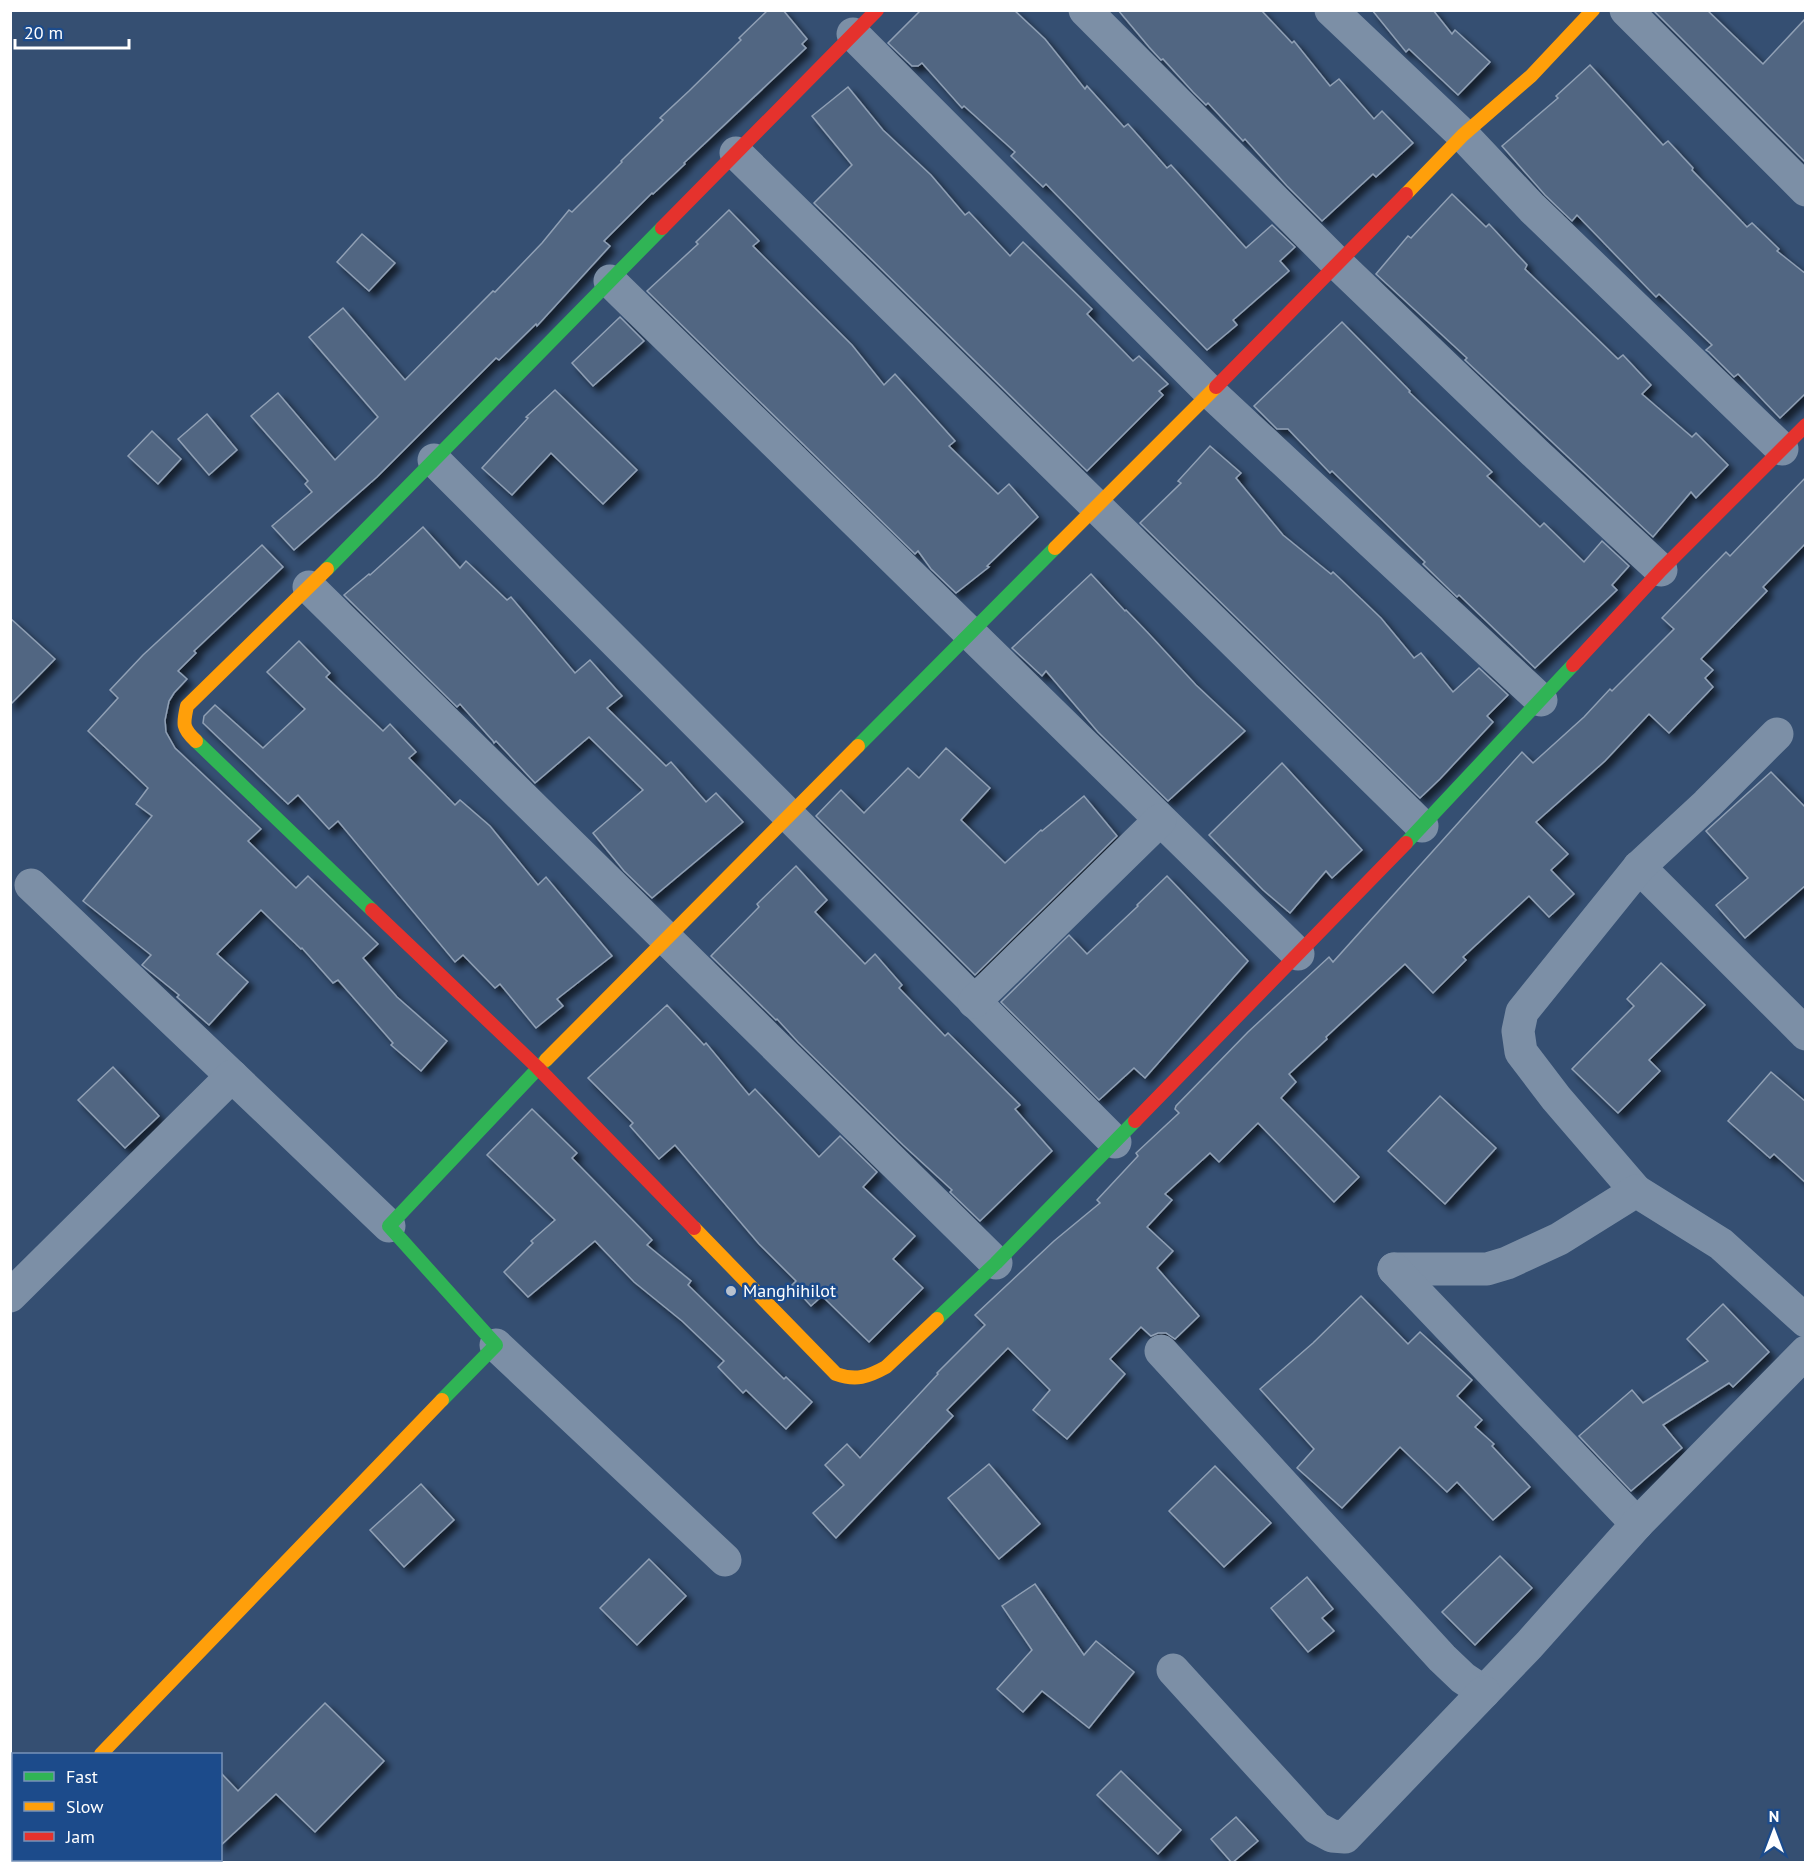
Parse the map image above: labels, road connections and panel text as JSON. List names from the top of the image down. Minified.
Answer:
{"places":["Manghihilot"],"legend":["Fast","Slow","Jam"],"scale_bar":"20 m","north":"top"}
